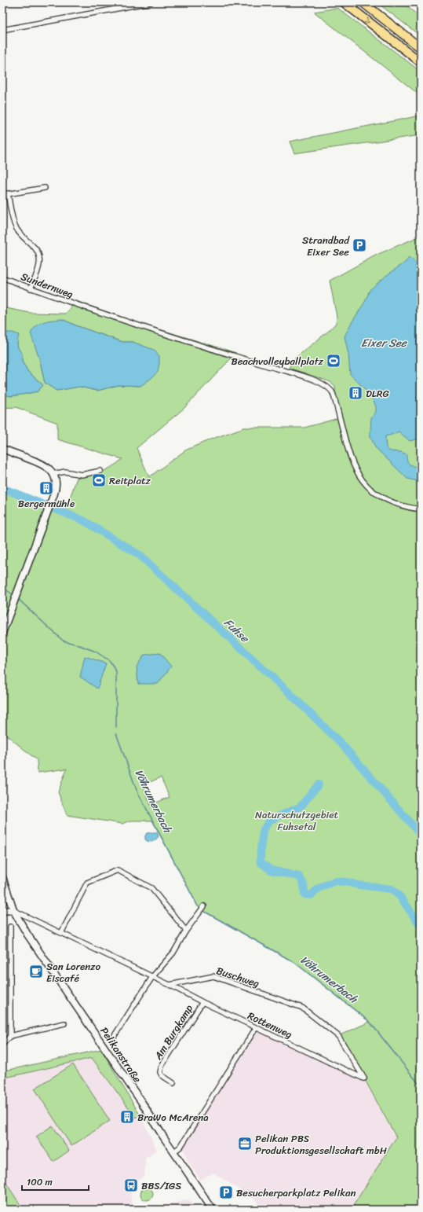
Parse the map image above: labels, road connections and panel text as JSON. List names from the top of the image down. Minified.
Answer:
{"streets":{"main road":["Pelikanstraße"],"street":["Sundernweg","Buschweg","Rottenweg","Am Burgkamp"]},"crossings":[["Buschweg","Rottenweg"],["Rottenweg","Am Burgkamp"]],"water":["Eixer See","Fuhse","Vöhrumerbach"],"parks":["Naturschutzgebiet Fuhsetal"],"places":{"parking":["Strandbad Eixer See","Besucherparkplatz Pelikan"],"sports":["Beachvolleyballplatz","Reitplatz"],"building":["DLRG","Bergermühle","BraWo McArena"],"cafe":["San Lorenzo Eiscafé"],"office":["Pelikan PBS Produktionsgesellschaft mbH"],"bus stop":["BBS/IGS"]},"scale_bar":"100 m"}
